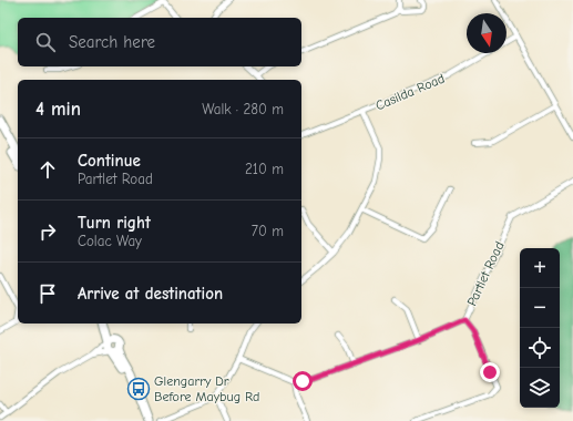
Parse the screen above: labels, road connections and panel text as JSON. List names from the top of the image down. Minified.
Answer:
{"streets":{"street":["Casilda Road","Partlet Road"]},"places":{"bus stop":["Glengarry Dr Before Maybug Rd"]},"north":"bottom","page":{"search":"Search here","heading":["4 min","Walk · 280 m"],"list":[["Continue","Partlet Road","210 m"],["Turn right","Colac Way","70 m"],"Arrive at destination"],"map_buttons":["+","−"]}}
